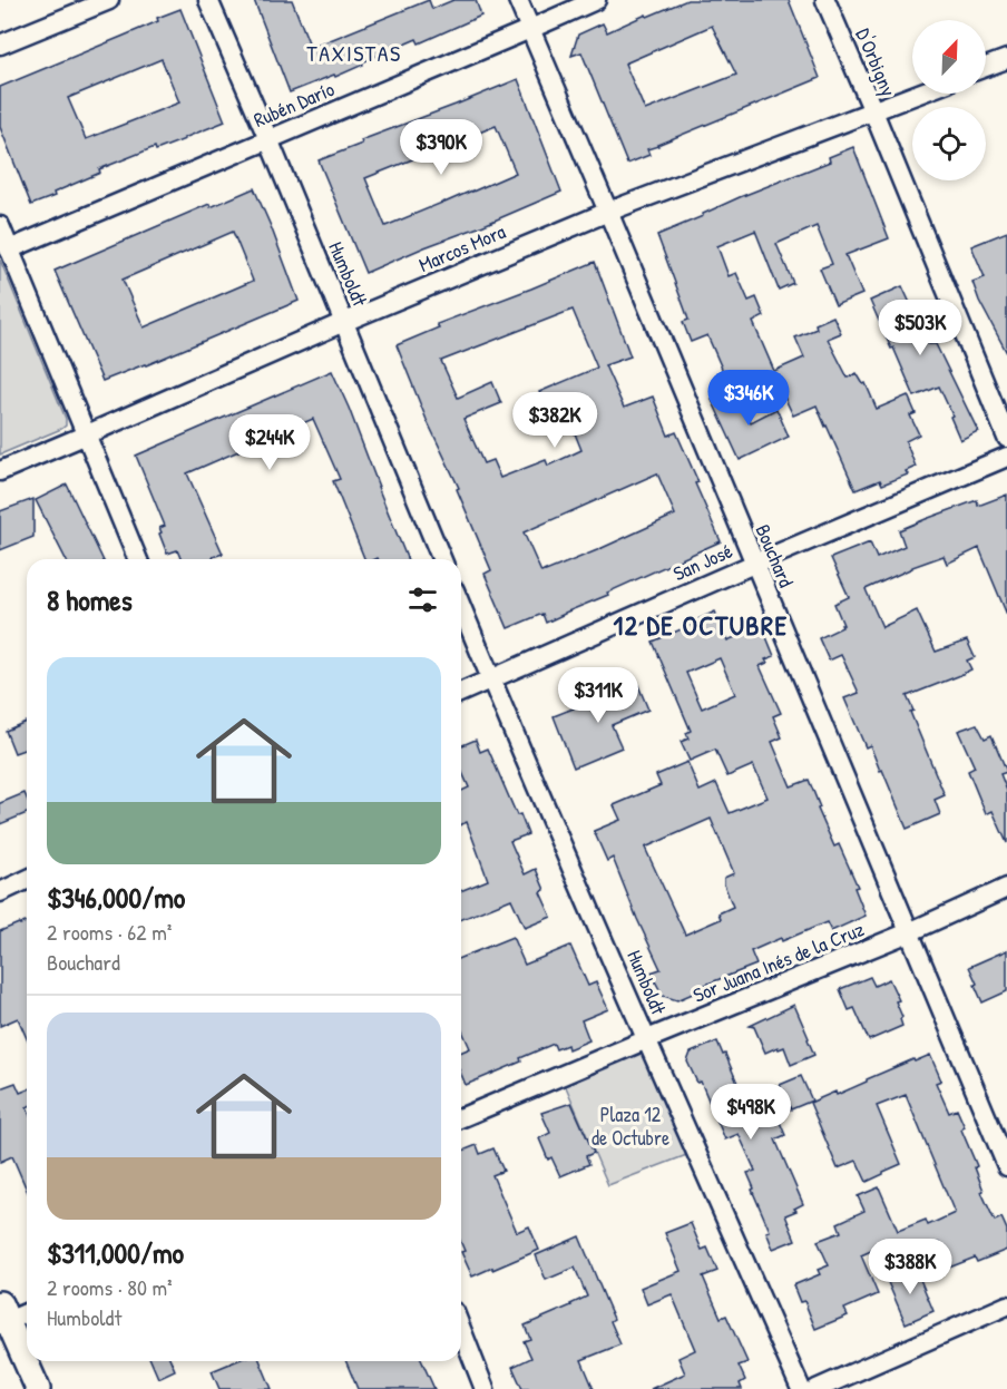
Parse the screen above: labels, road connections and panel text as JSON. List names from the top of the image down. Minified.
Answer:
{"streets":{"street":["D'Orbigny","Rubén Darío","Marcos Mora","Humboldt","Bouchard","San José","Sor Juana Inés de la Cruz"]},"crossings":[["D'Orbigny","Marcos Mora"],["Rubén Darío","Humboldt"],["Rubén Darío","Bouchard"],["Marcos Mora","Humboldt"],["Marcos Mora","Bouchard"],["Humboldt","San José"],["Humboldt","Sor Juana Inés de la Cruz"],["Bouchard","San José"],["Bouchard","Sor Juana Inés de la Cruz"]],"districts":["TAXISTAS","12 DE OCTUBRE"],"parks":["Plaza 12 de Octubre"],"north":"top right","page":{"price":["$390K","$503K","$346K","$382K","$244K","$311K","$498K","$388K"],"heading":"8 homes","list":[{"name":"$346,000/mo","note":"2 rooms · 62 m² · Bouchard"},{"name":"$311,000/mo","note":"2 rooms · 80 m² · Humboldt"}]}}
